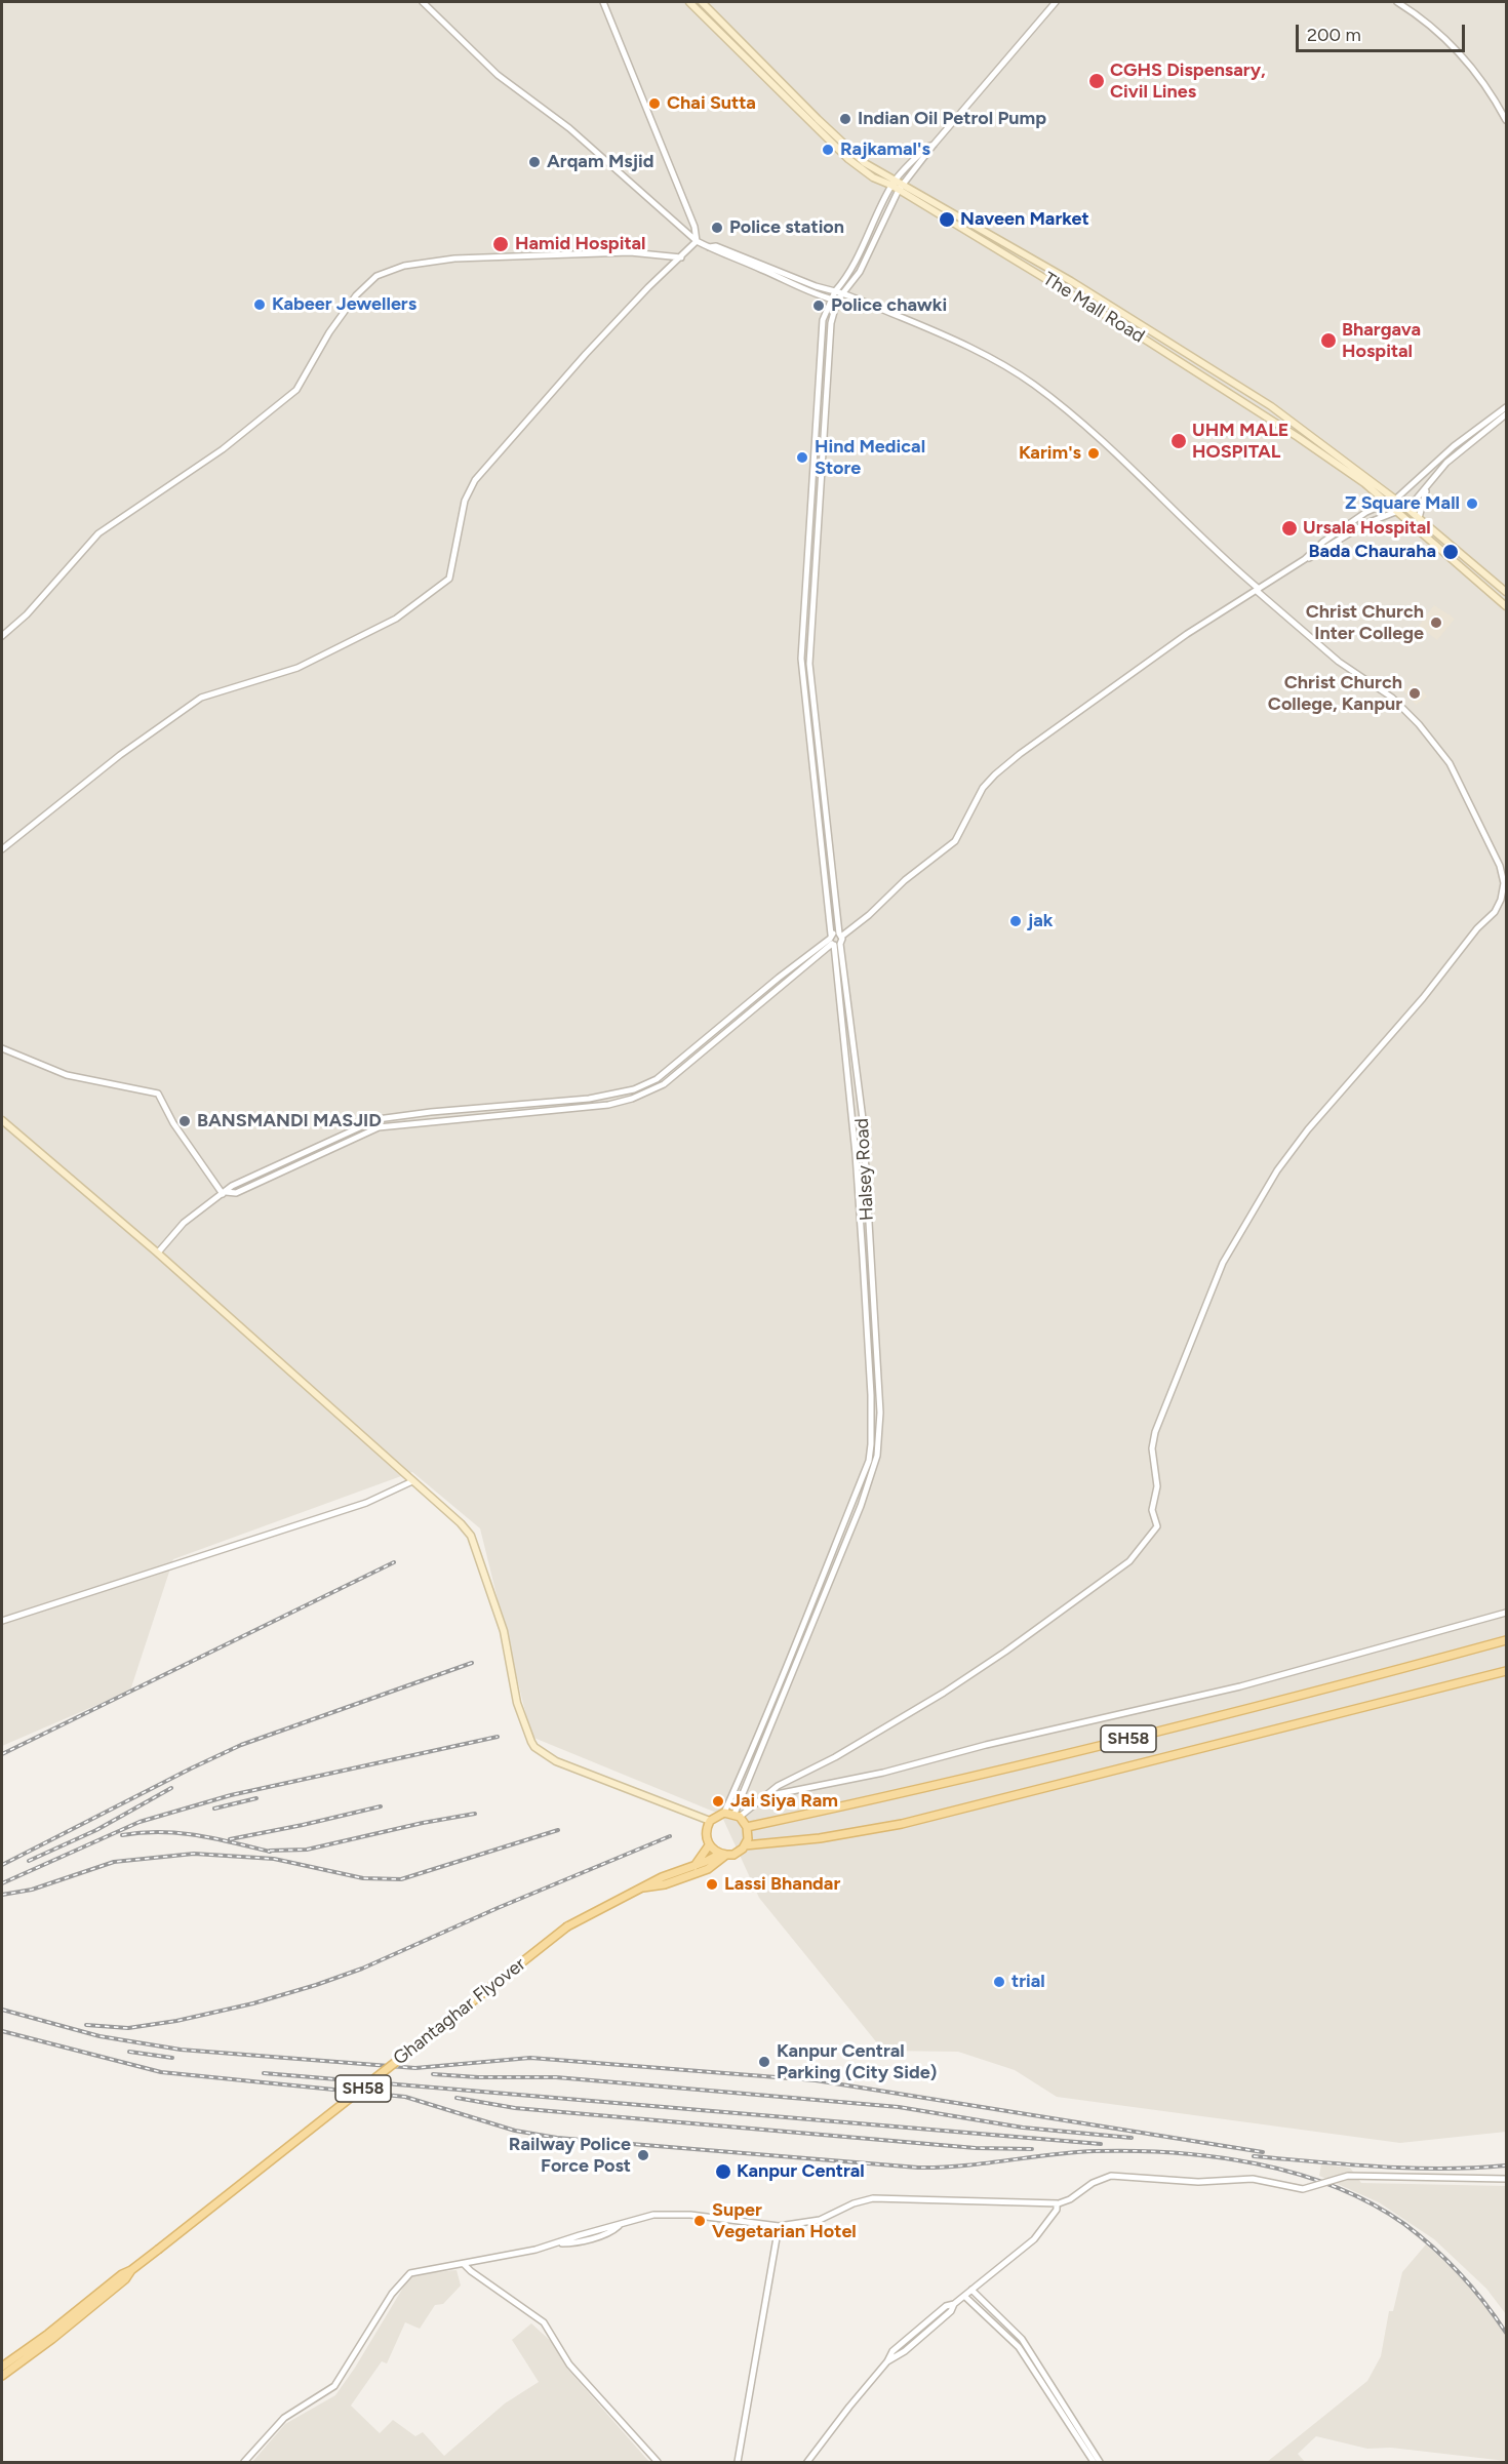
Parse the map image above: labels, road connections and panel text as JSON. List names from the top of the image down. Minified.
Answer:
{"streets":{"main road":["The Mall Road","SH58","Ghantaghar Flyover"],"street":["Halsey Road"]},"crossings":[["Halsey Road","SH58"],["SH58","Ghantaghar Flyover"]],"places":["CGHS Dispensary, Civil Lines","Chai Sutta","Indian Oil Petrol Pump","Rajkamal's","Arqam Msjid","Naveen Market","Police station","Hamid Hospital","Kabeer Jewellers","Police chawki","Bhargava Hospital","UHM MALE HOSPITAL","Karim's","Hind Medical Store","Z Square Mall","Ursala Hospital","Bada Chauraha","Christ Church Inter College","Christ Church College, Kanpur","jak","BANSMANDI MASJID","Jai Siya Ram","Lassi Bhandar","trial","Kanpur Central Parking (City Side)","Railway Police Force Post","Kanpur Central","Super Vegetarian Hotel"],"scale_bar":"200 m"}
